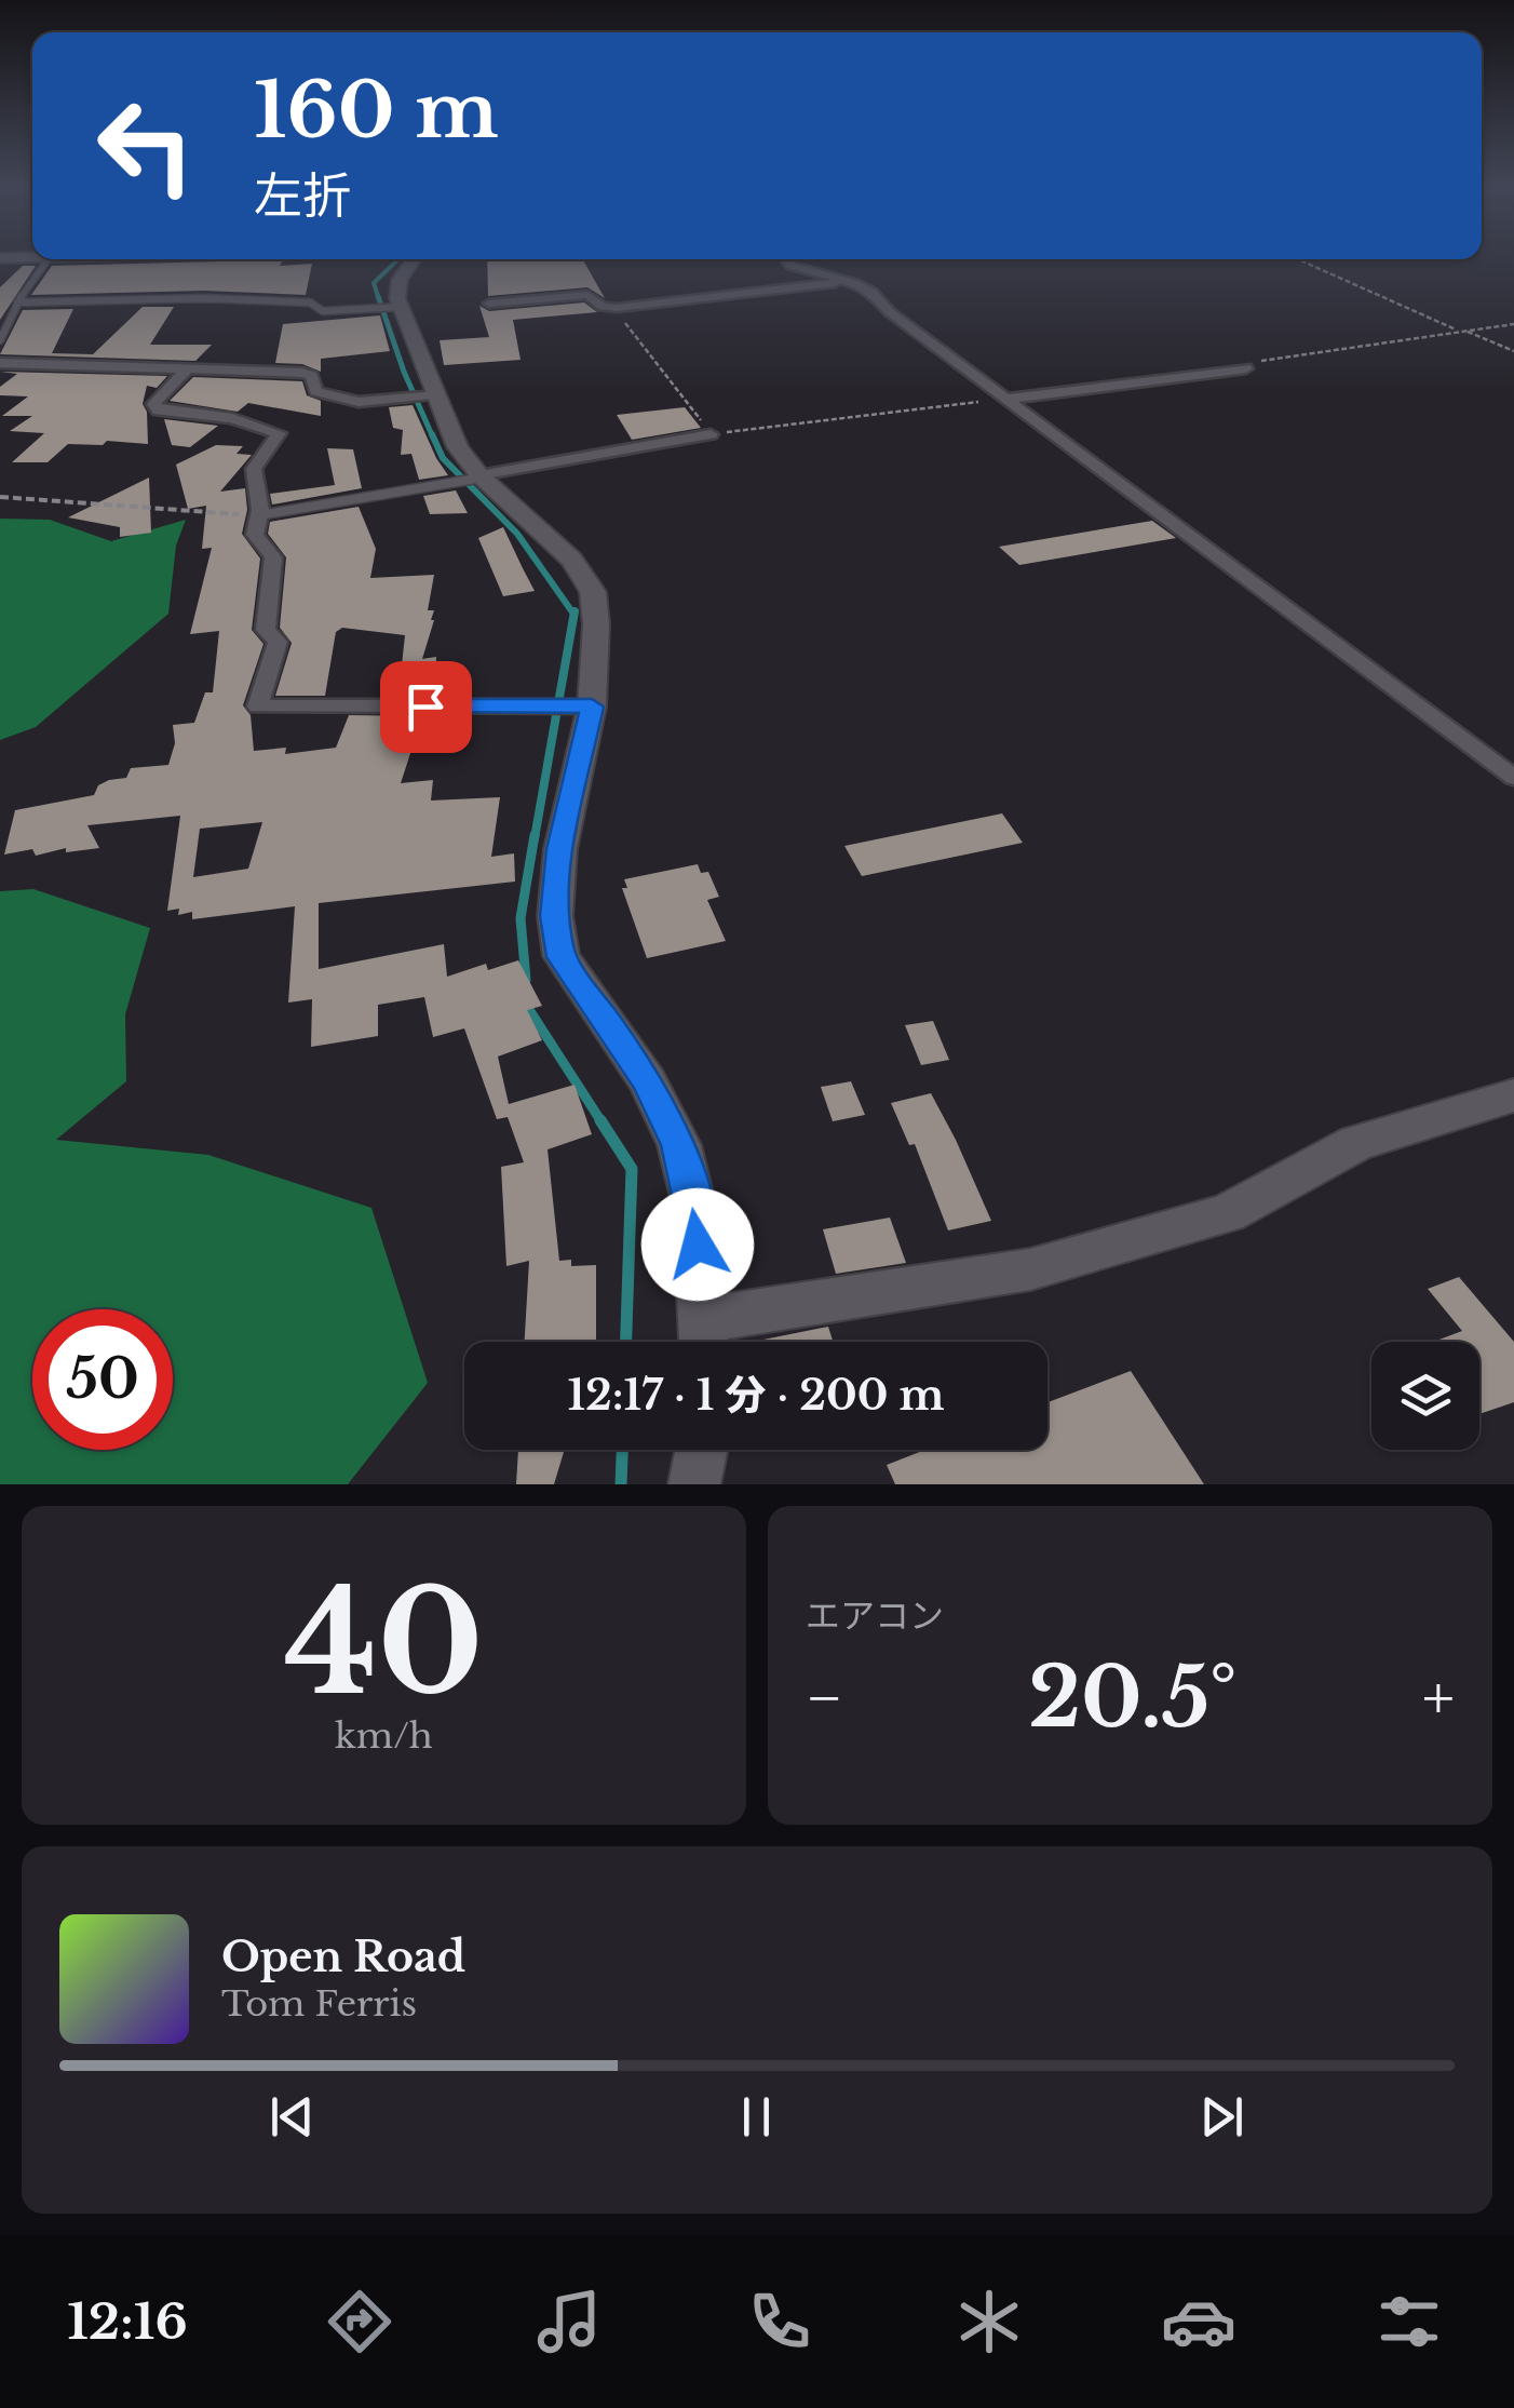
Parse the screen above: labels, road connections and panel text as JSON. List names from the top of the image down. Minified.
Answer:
{"page":{"turn":["160 m","左折"],"limit":"50","trip":"12:17 · 1 分 · 200 m","tile":[["40","km/h"],"エアコン"],"heat":["−","20.5°","+"],"song":["Open Road","Tom Ferris"],"tabs":"12:16"}}
